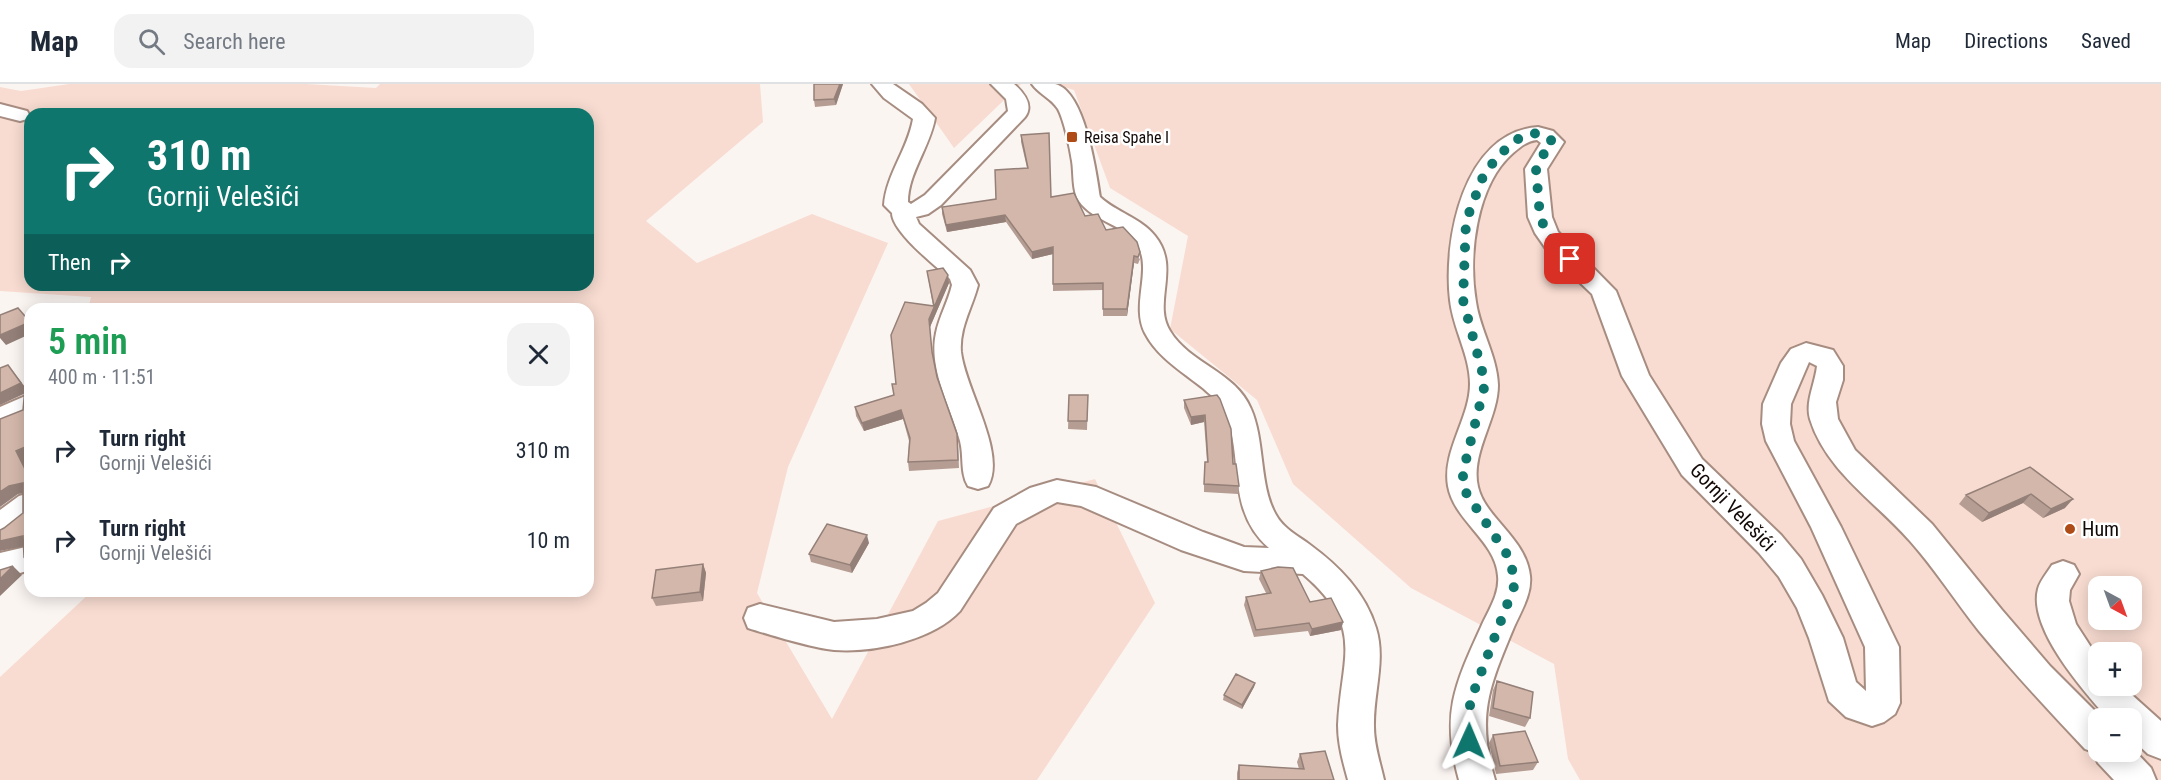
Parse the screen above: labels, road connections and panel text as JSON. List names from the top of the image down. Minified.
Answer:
{"streets":{"street":["Gornji Velešići"]},"places":{"transit":["Reisa Spahe I"],"other":["Hum"]},"north":"bottom right","page":{"header":"Map","search":"Search here","nav":["Map","Directions","Saved"],"turn":["310 m","Gornji Velešići"],"then":"Then","heading":["5 min","400 m · 11:51"],"list":[{"name":"Turn right","note":"Gornji Velešići","value":"310 m"},{"name":"Turn right","note":"Gornji Velešići","value":"10 m"}],"map_buttons":["+","−"]}}
